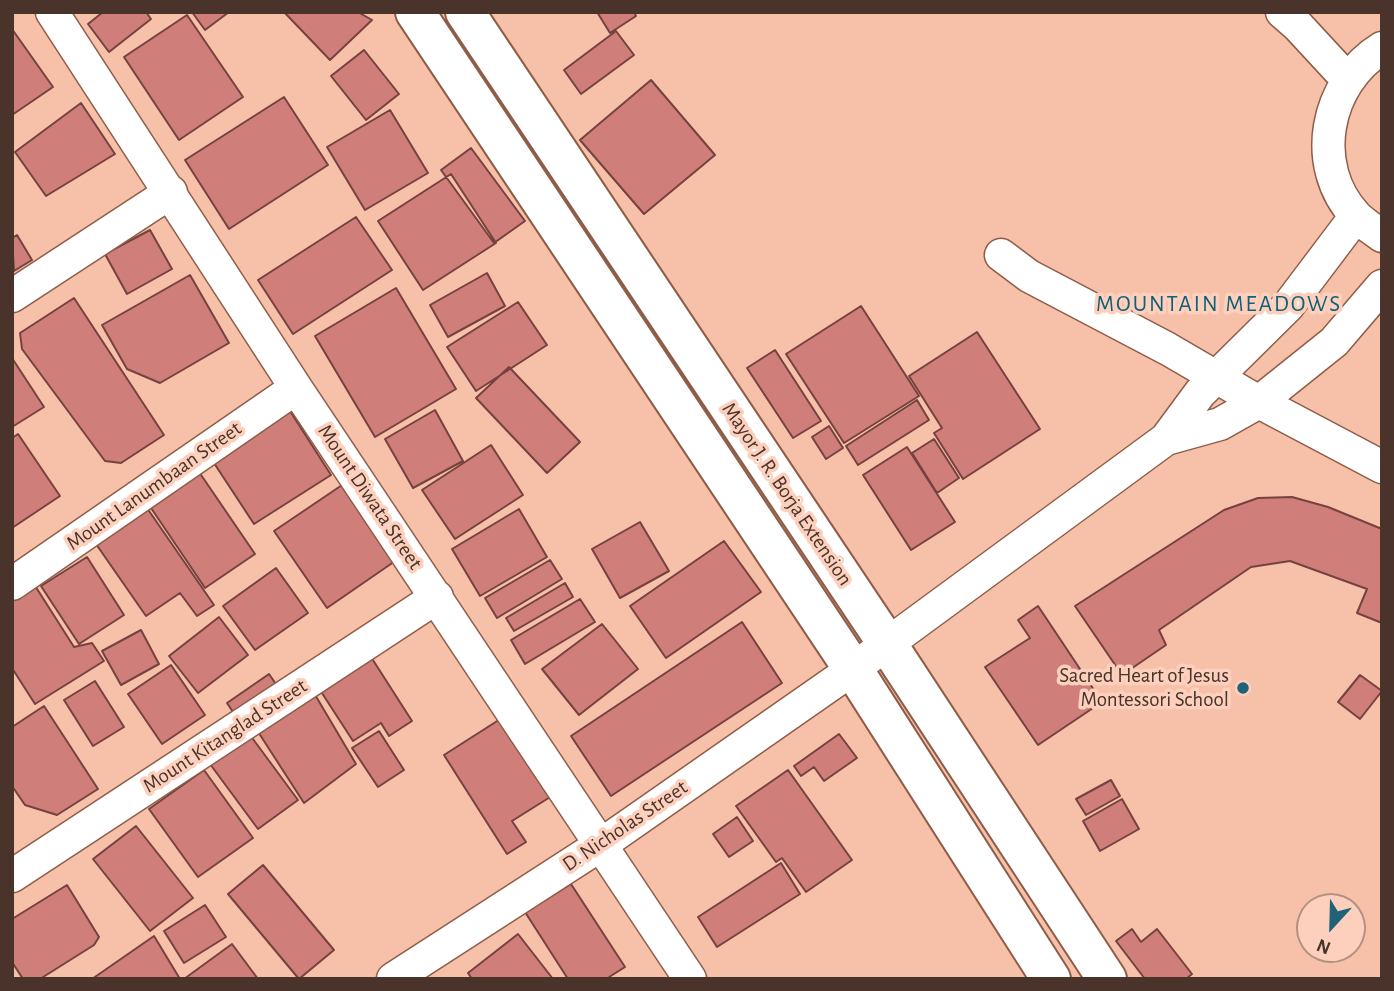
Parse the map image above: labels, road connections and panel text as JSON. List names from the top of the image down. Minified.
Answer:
{"streets":{"main road":["Mayor J. R. Borja Extension"],"street":["Mount Lanumbaan Street","Mount Diwata Street","Mount Kitanglad Street","D. Nicholas Street"]},"crossings":[["Mount Lanumbaan Street","Mount Diwata Street"],["Mayor J. R. Borja Extension","D. Nicholas Street"],["Mount Diwata Street","Mount Kitanglad Street"],["Mount Diwata Street","D. Nicholas Street"]],"districts":["MOUNTAIN MEADOWS"],"places":["Sacred Heart of Jesus Montessori School"],"north":"bottom"}
